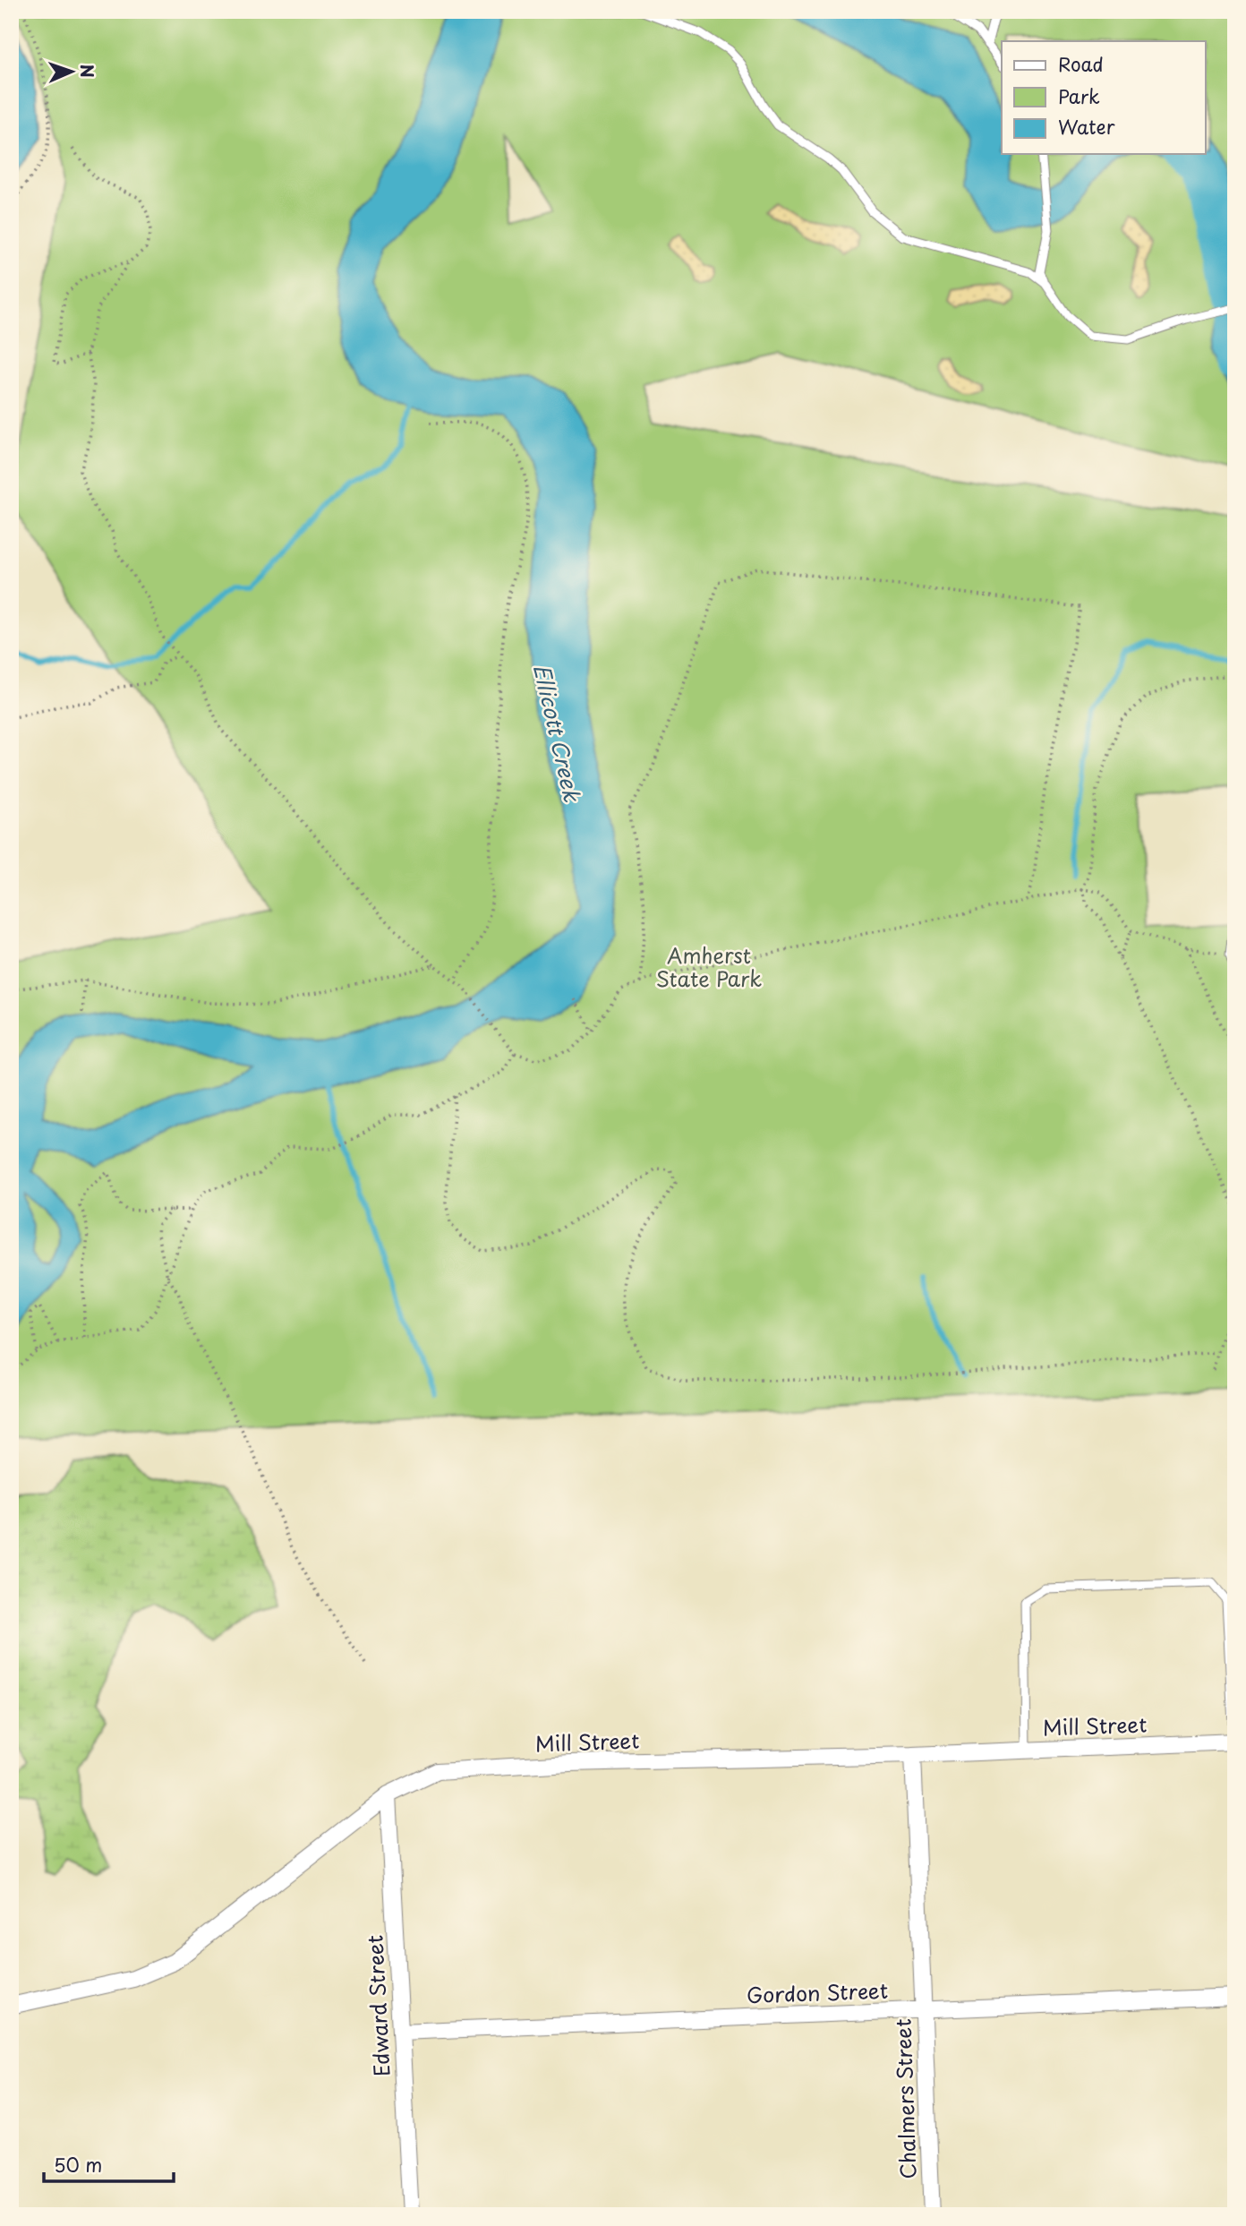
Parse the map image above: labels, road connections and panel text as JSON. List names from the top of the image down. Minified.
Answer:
{"streets":{"street":["Mill Street","Gordon Street","Edward Street","Chalmers Street"]},"crossings":[["Mill Street","Edward Street"],["Mill Street","Chalmers Street"],["Gordon Street","Edward Street"],["Gordon Street","Chalmers Street"]],"water":["Ellicott Creek"],"parks":["Amherst State Park"],"legend":["Road","Park","Water"],"scale_bar":"50 m","north":"right"}
